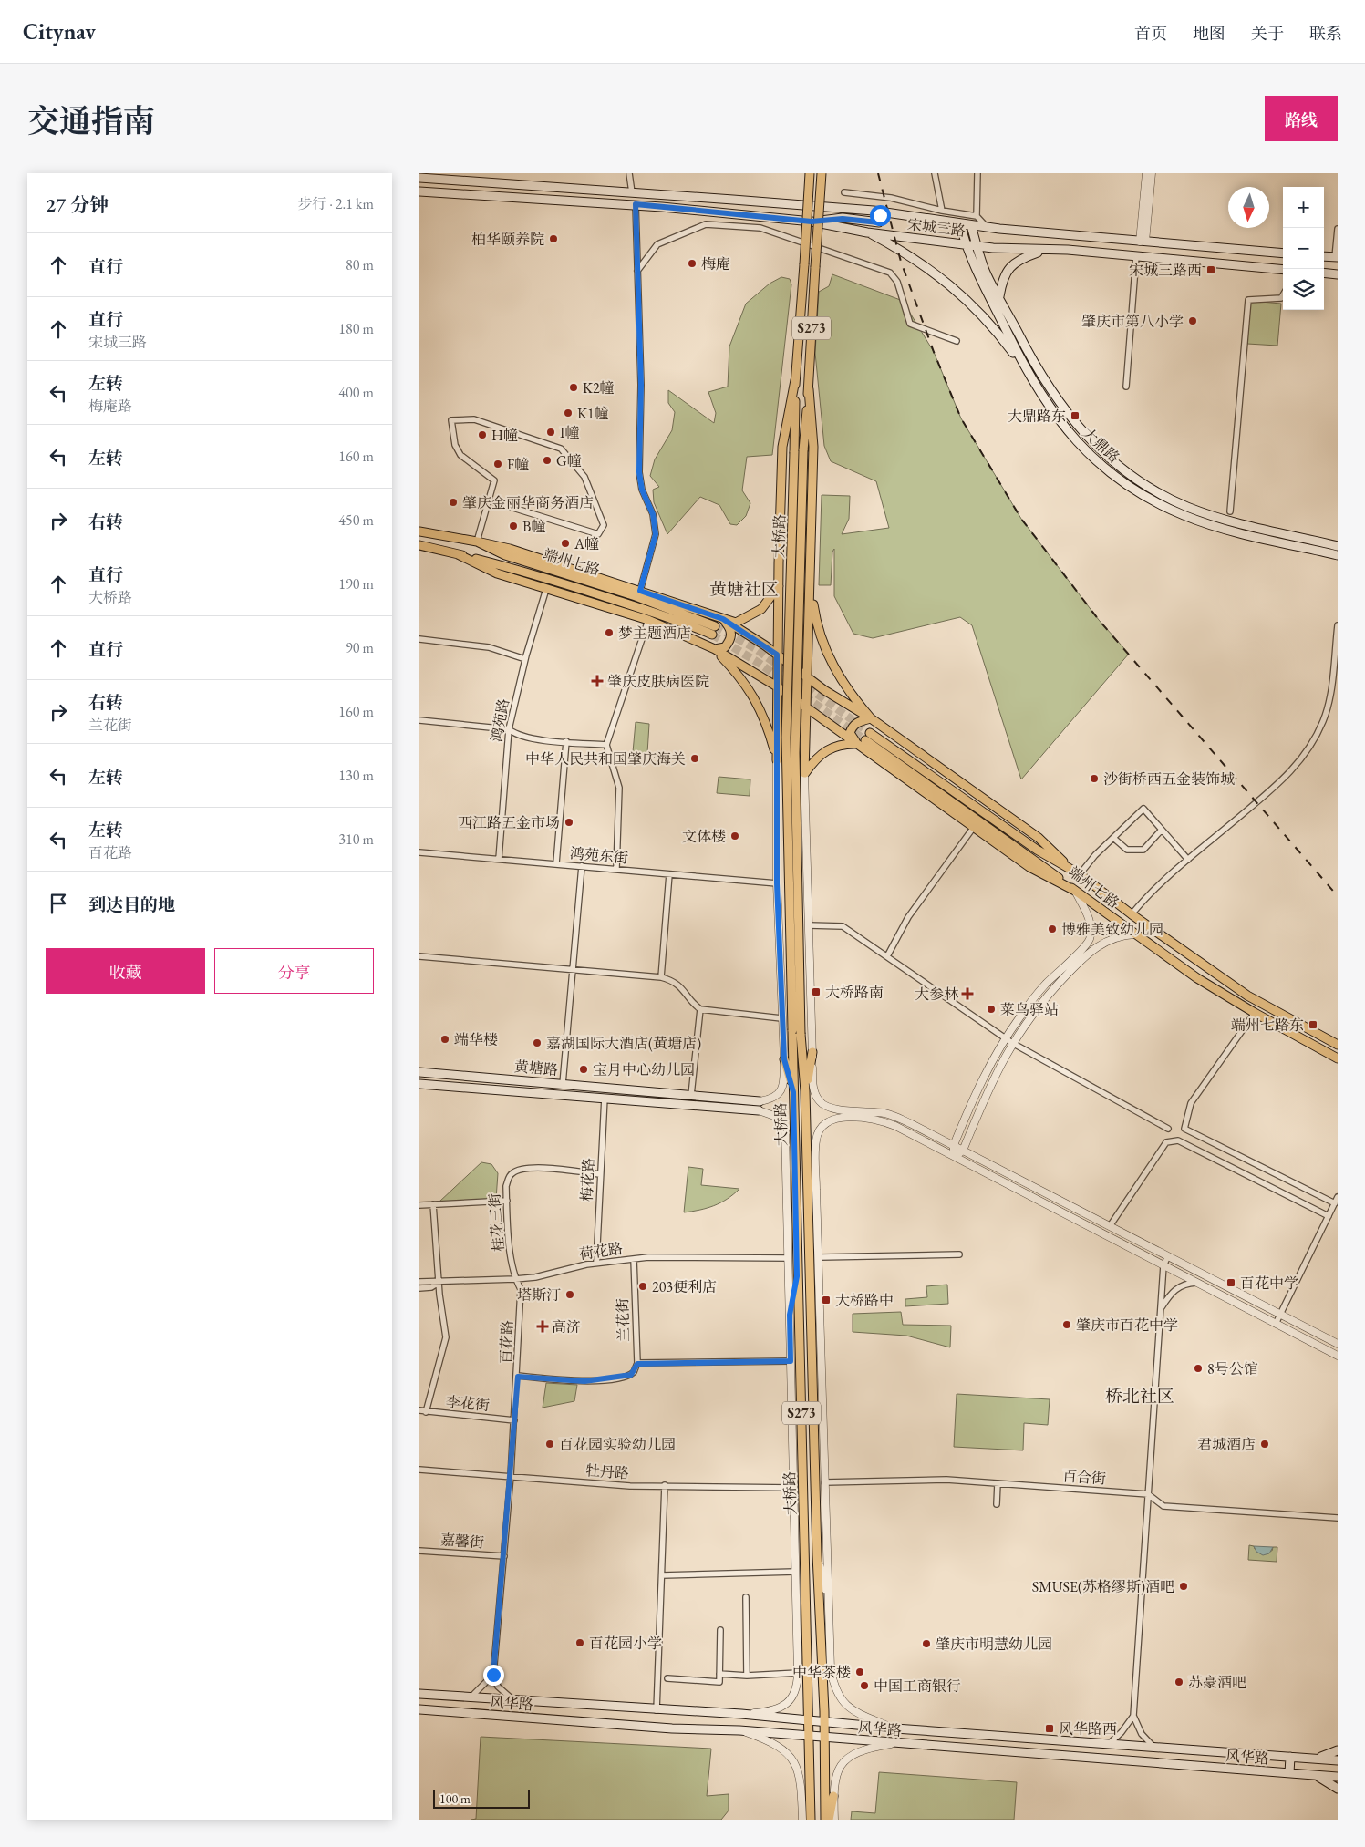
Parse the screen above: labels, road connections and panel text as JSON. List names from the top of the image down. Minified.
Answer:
{"streets":{"main road":["宋城三路","S273","大鼎路","大桥路","端州七路","黄塘路","风华路"],"street":["鸿苑路","鸿苑东街","梅花路","桂花三街","荷花路","兰花街","百花路","李花街","牡丹路","百合街","嘉馨街"]},"crossings":[["宋城三路","大鼎路"],["大桥路","风华路"],["鸿苑路","鸿苑东街"],["黄塘路","梅花路"],["梅花路","桂花三街"],["梅花路","荷花路"],["桂花三街","荷花路"],["桂花三街","百花路"],["荷花路","兰花街"],["荷花路","百花路"],["百花路","李花街"],["百花路","牡丹路"],["百花路","嘉馨街"]],"districts":["黄塘社区","桥北社区"],"places":{"other":["柏华颐养院","梅庵","肇庆市第八小学","K2幢","K1幢","I幢","H幢","G幢","F幢","肇庆金丽华商务酒店","B幢","A幢","梦主题酒店","中华人民共和国肇庆海关","沙街桥西五金装饰城","西江路五金市场","文体楼","博雅美致幼儿园","菜鸟驿站","端华楼","嘉湖国际大酒店(黄塘店)","宝月中心幼儿园","203便利店","塔斯汀","肇庆市百花中学","8号公馆","百花园实验幼儿园","君城酒店","SMUSE(苏格缪斯)酒吧","百花园小学","肇庆市明慧幼儿园","中华茶楼","苏豪酒吧","中国工商银行"],"transit":["宋城三路西","大鼎路东","大桥路南","端州七路东","百花中学","大桥路中","风华路西"],"health":["肇庆皮肤病医院","大参林","高济"]},"scale_bar":"100 m","north":"bottom","page":{"header":"Citynav","nav":["首页","地图","关于","联系"],"title":"交通指南","buttons":["路线",["收藏","分享"]],"heading":["27 分钟","步行 · 2.1 km"],"map_buttons":["+","−"],"list":[["直行","80 m"],["直行","宋城三路","180 m"],["左转","梅庵路","400 m"],["左转","160 m"],["右转","450 m"],["直行","大桥路","190 m"],["直行","90 m"],["右转","兰花街","160 m"],["左转","130 m"],["左转","百花路","310 m"],"到达目的地"],"scale":"100 m"}}
